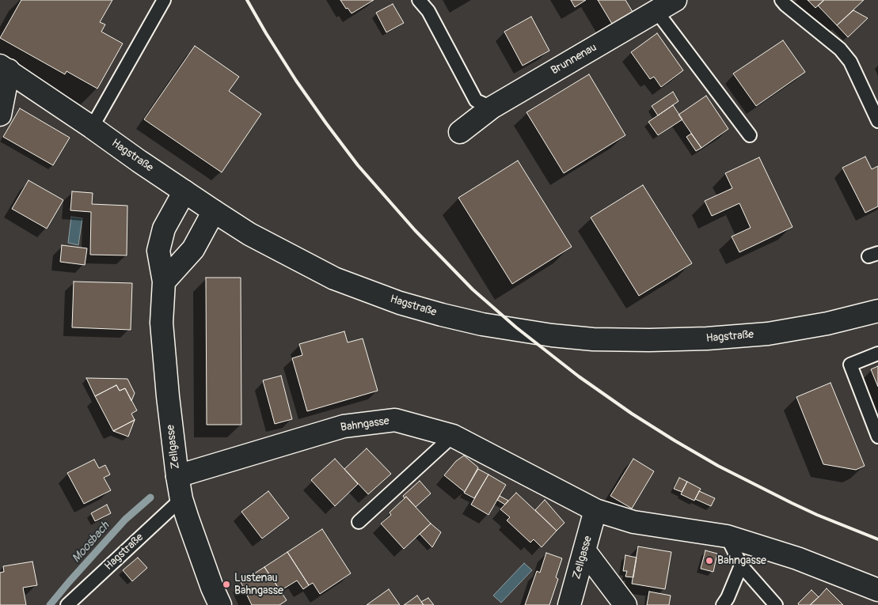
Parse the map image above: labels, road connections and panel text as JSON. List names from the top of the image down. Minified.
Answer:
{"streets":{"main road":["Brunnenau","Hagstraße","Bahngasse","Zellgasse"]},"crossings":[["Hagstraße","Zellgasse"],["Bahngasse","Zellgasse"]],"water":["Moosbach"],"places":["Bahngasse","Lustenau Bahngasse"]}
